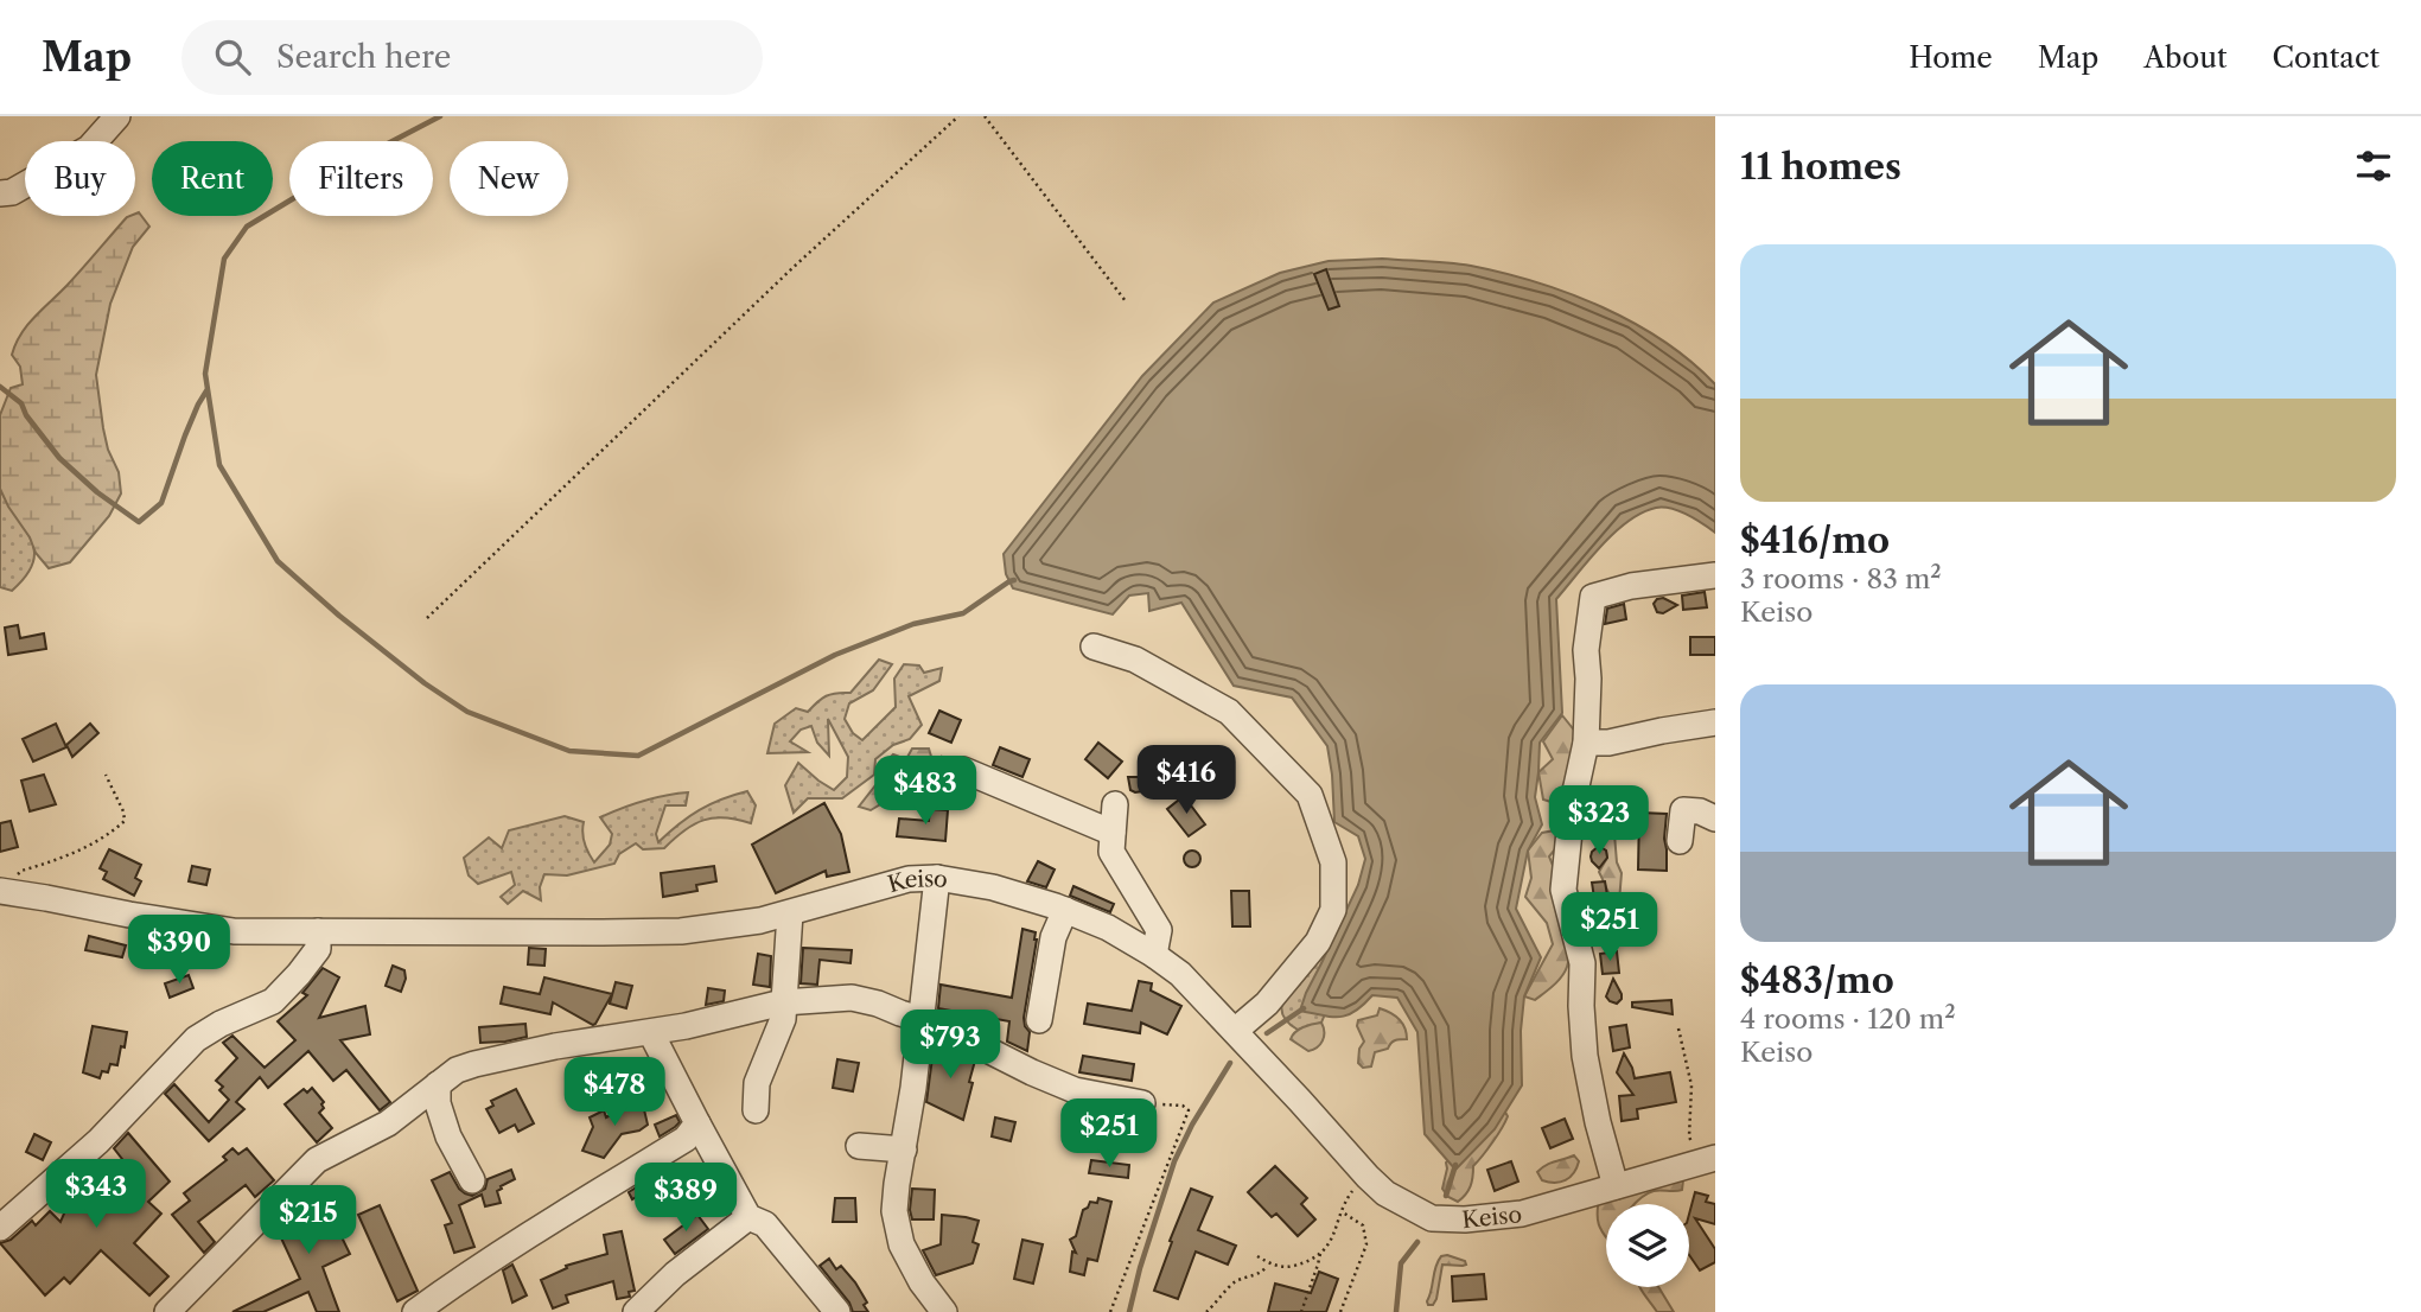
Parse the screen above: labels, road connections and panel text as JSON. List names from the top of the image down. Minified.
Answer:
{"streets":{"street":["Keiso"]},"page":{"header":"Map","search":"Search here","nav":["Home","Map","About","Contact"],"heading":"11 homes","chip":["Buy","Rent","Filters","New"],"list":[{"name":"$416/mo","note":"3 rooms · 83 m² · Keiso"},{"name":"$483/mo","note":"4 rooms · 120 m² · Keiso"}],"price":["$416","$483","$323","$251","$390","$793","$478","$251","$343","$389","$215"]}}
